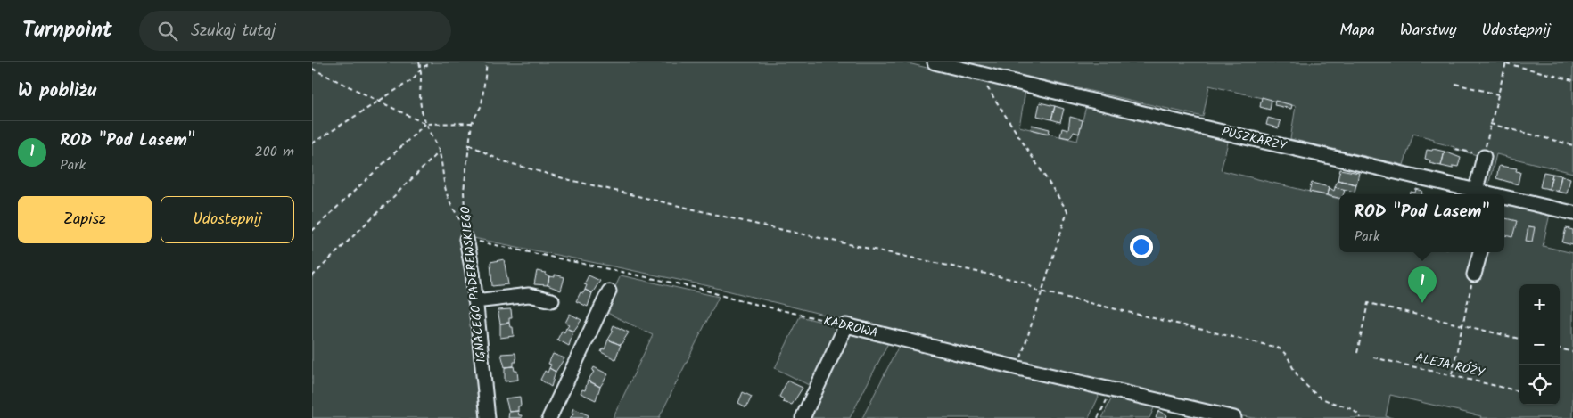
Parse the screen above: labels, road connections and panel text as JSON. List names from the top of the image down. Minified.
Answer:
{"streets":{"street":["PUSZKARZY","IGNACEGO PADEREWSKIEGO","KADROWA"],"path":["ALEJA RÓŻY"]},"crossings":[["IGNACEGO PADEREWSKIEGO","KADROWA"]],"page":{"header":"Turnpoint","search":"Szukaj tutaj","nav":["Mapa","Warstwy","Udostępnij"],"heading":"W pobliżu","list":[{"mark":"1","name":"ROD \"Pod Lasem\"","note":"Park","value":"200 m"}],"buttons":["Zapisz","Udostępnij"],"popup":["ROD \"Pod Lasem\"","Park"],"pins":"1","map_buttons":["+","−"]}}
